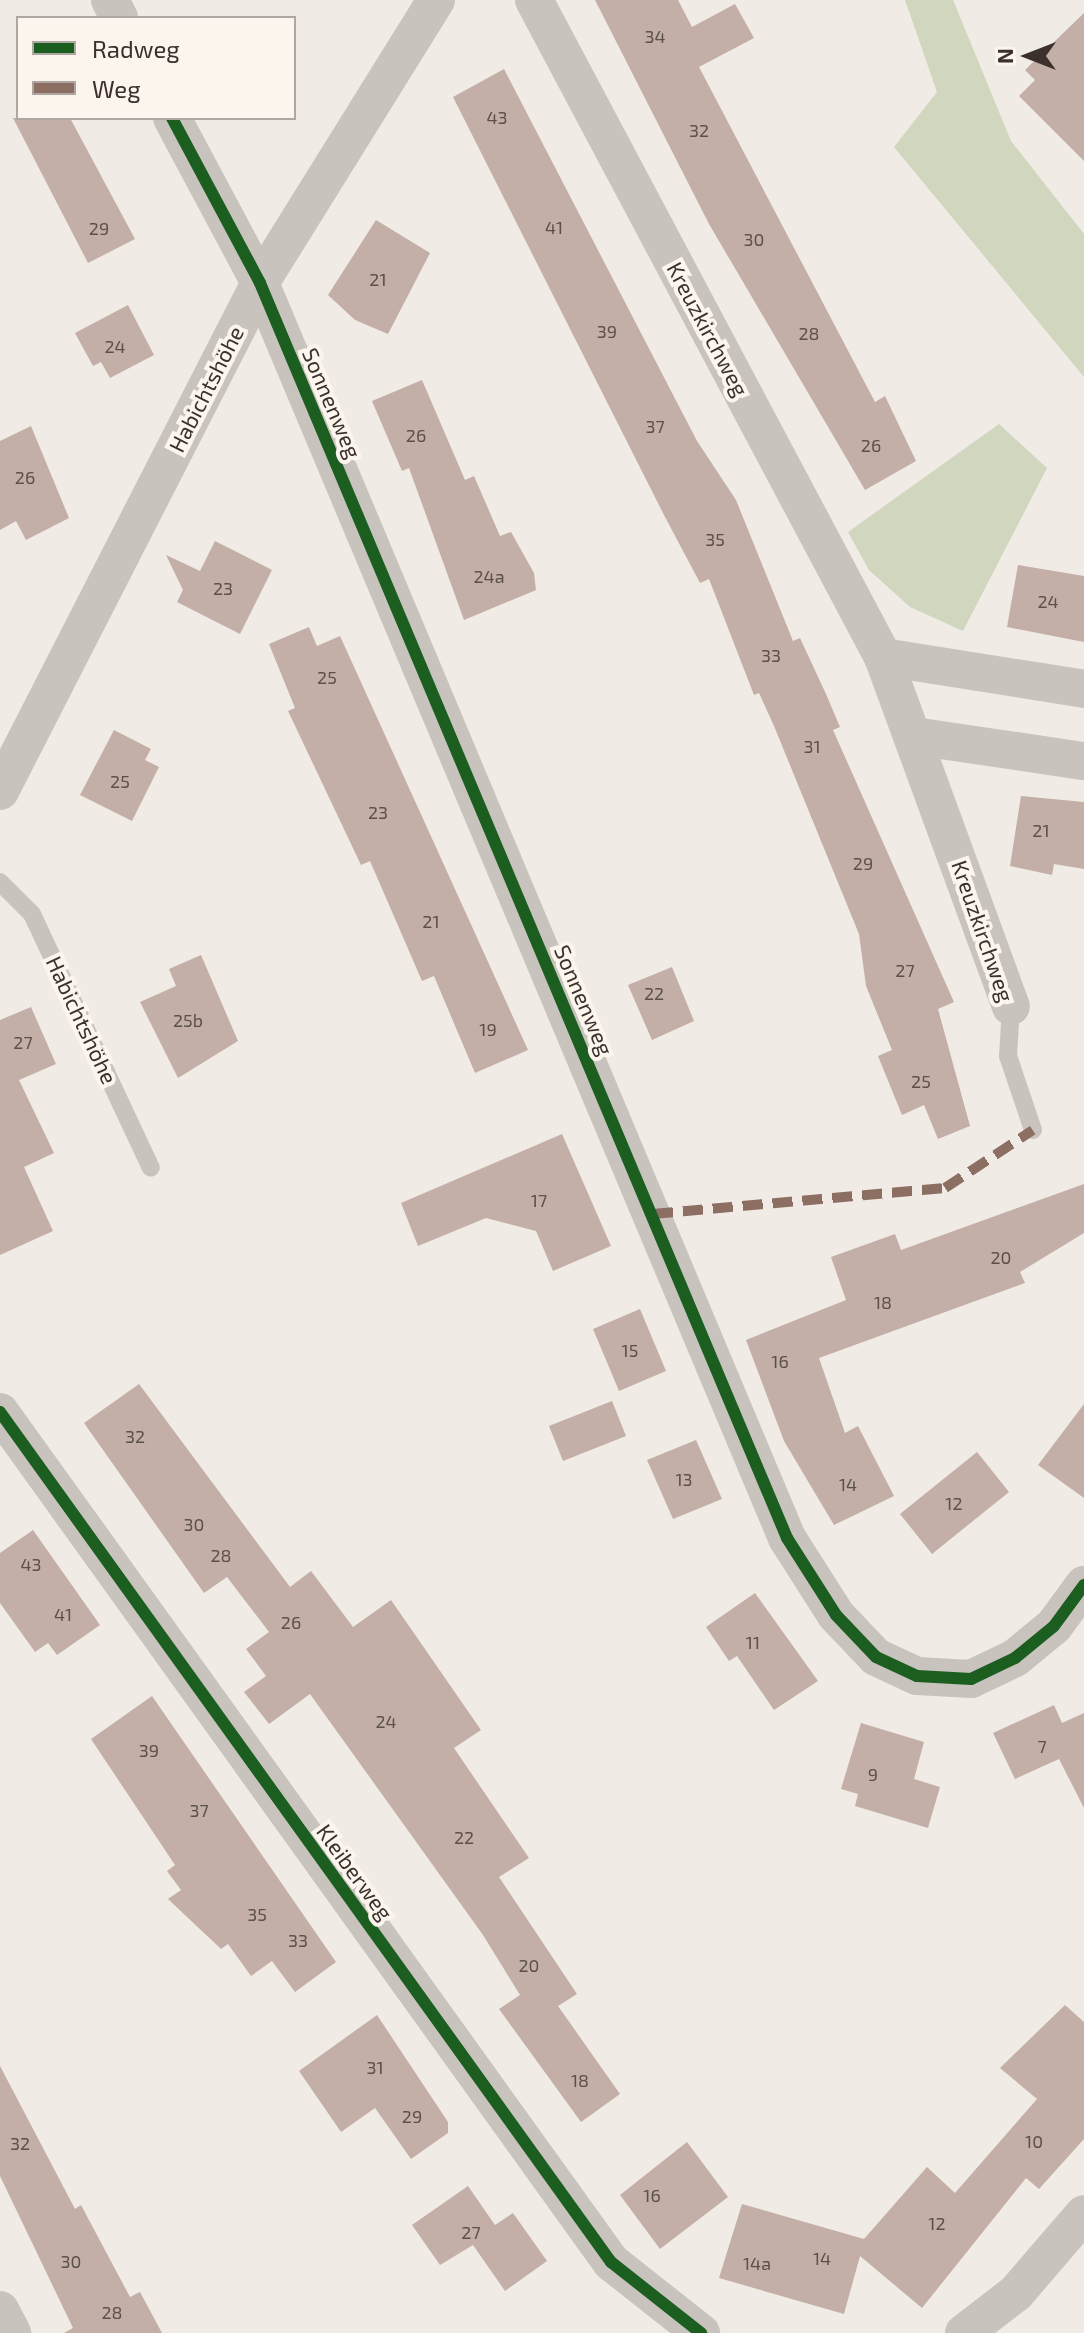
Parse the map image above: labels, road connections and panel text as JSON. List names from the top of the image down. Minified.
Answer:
{"streets":{"street":["Kreuzkirchweg","Habichtshöhe","Sonnenweg","Kleiberweg"]},"crossings":[["Habichtshöhe","Sonnenweg"]],"house_numbers":["34","43","32","41","29","30","21","39","28","24","37","26","26","26","35","24a","23","24","33","25","31","25","23","21","29","21","27","22","25b","19","27","25","17","20","18","15","16","32","13","14","12","30","28","43","41","26","11","24","7","39","9","37","22","35","33","20","31","18","29","10","32","16","12","27","14","30","14a","28"],"legend":["Radweg","Weg"],"north":"left"}
